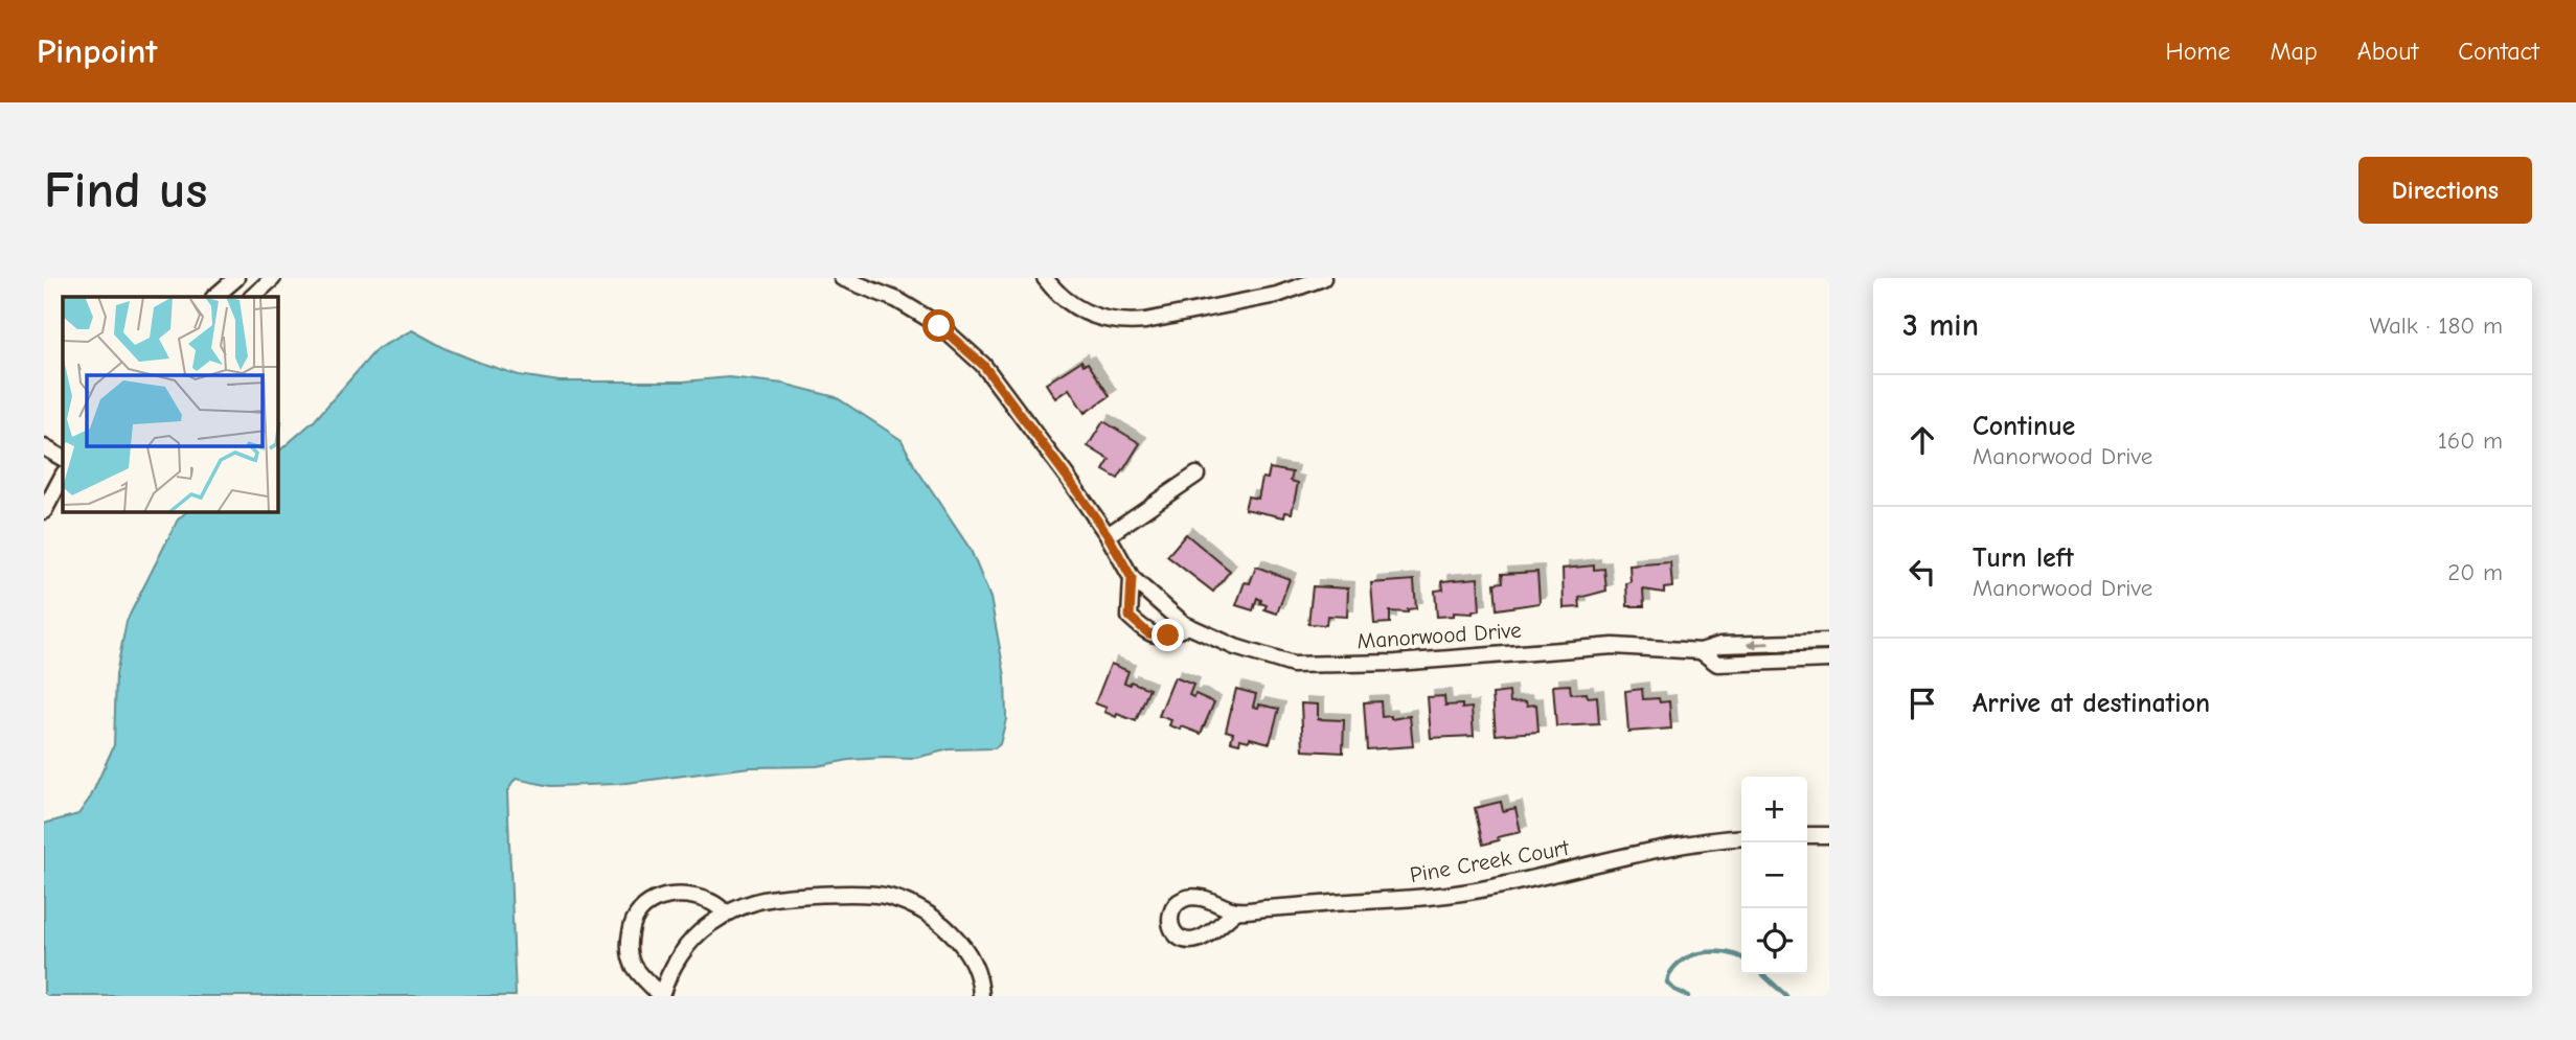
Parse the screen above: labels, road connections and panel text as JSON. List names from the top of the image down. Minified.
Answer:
{"streets":{"street":["Manorwood Drive","Pine Creek Court"]},"page":{"header":"Pinpoint","nav":["Home","Map","About","Contact"],"buttons":"Directions","title":"Find us","heading":["3 min","Walk · 180 m"],"list":[["Continue","Manorwood Drive","160 m"],["Turn left","Manorwood Drive","20 m"],"Arrive at destination"],"map_buttons":["+","−"]}}
